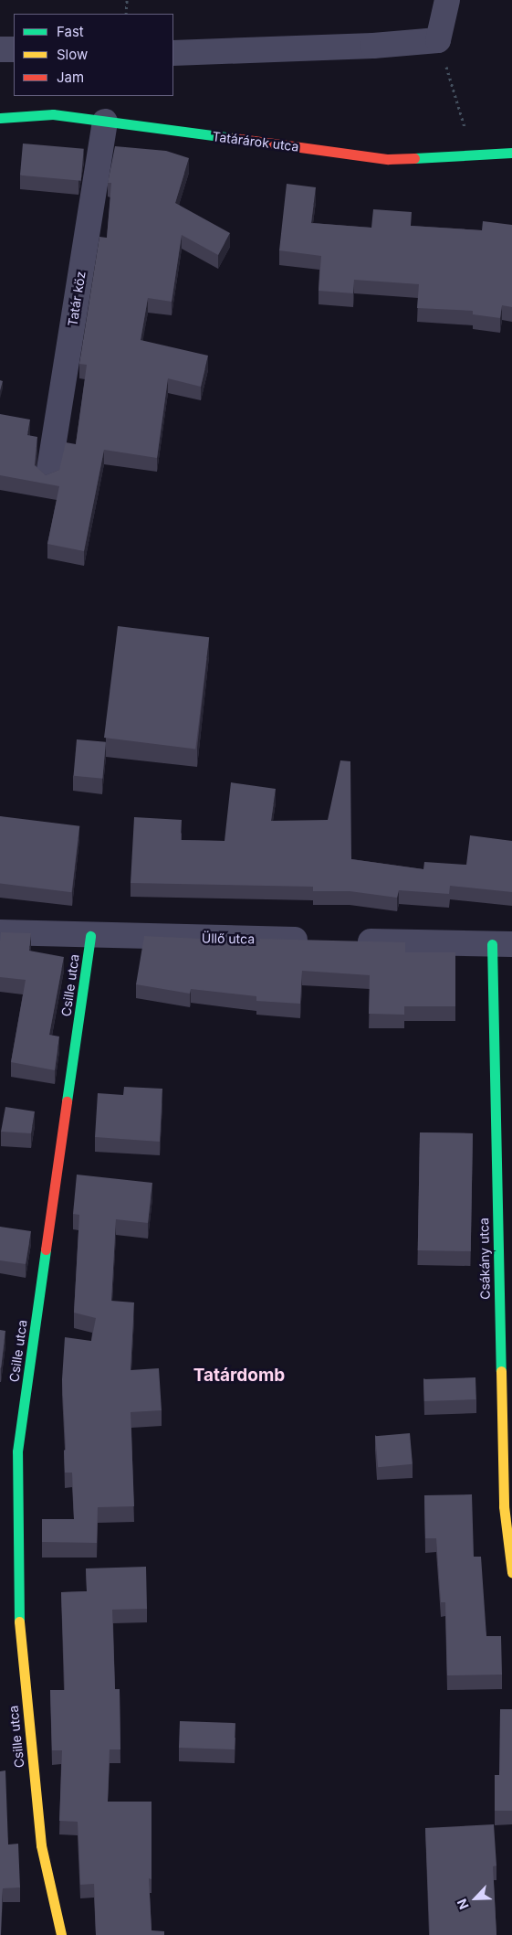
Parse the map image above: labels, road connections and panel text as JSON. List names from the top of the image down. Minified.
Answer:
{"streets":{"street":["Tatárárok utca","Tatár köz","Üllő utca","Csille utca","Csákány utca"]},"crossings":[["Tatárárok utca","Tatár köz"],["Üllő utca","Csille utca"]],"districts":["Tatárdomb"],"legend":["Fast","Slow","Jam"],"north":"bottom left"}
